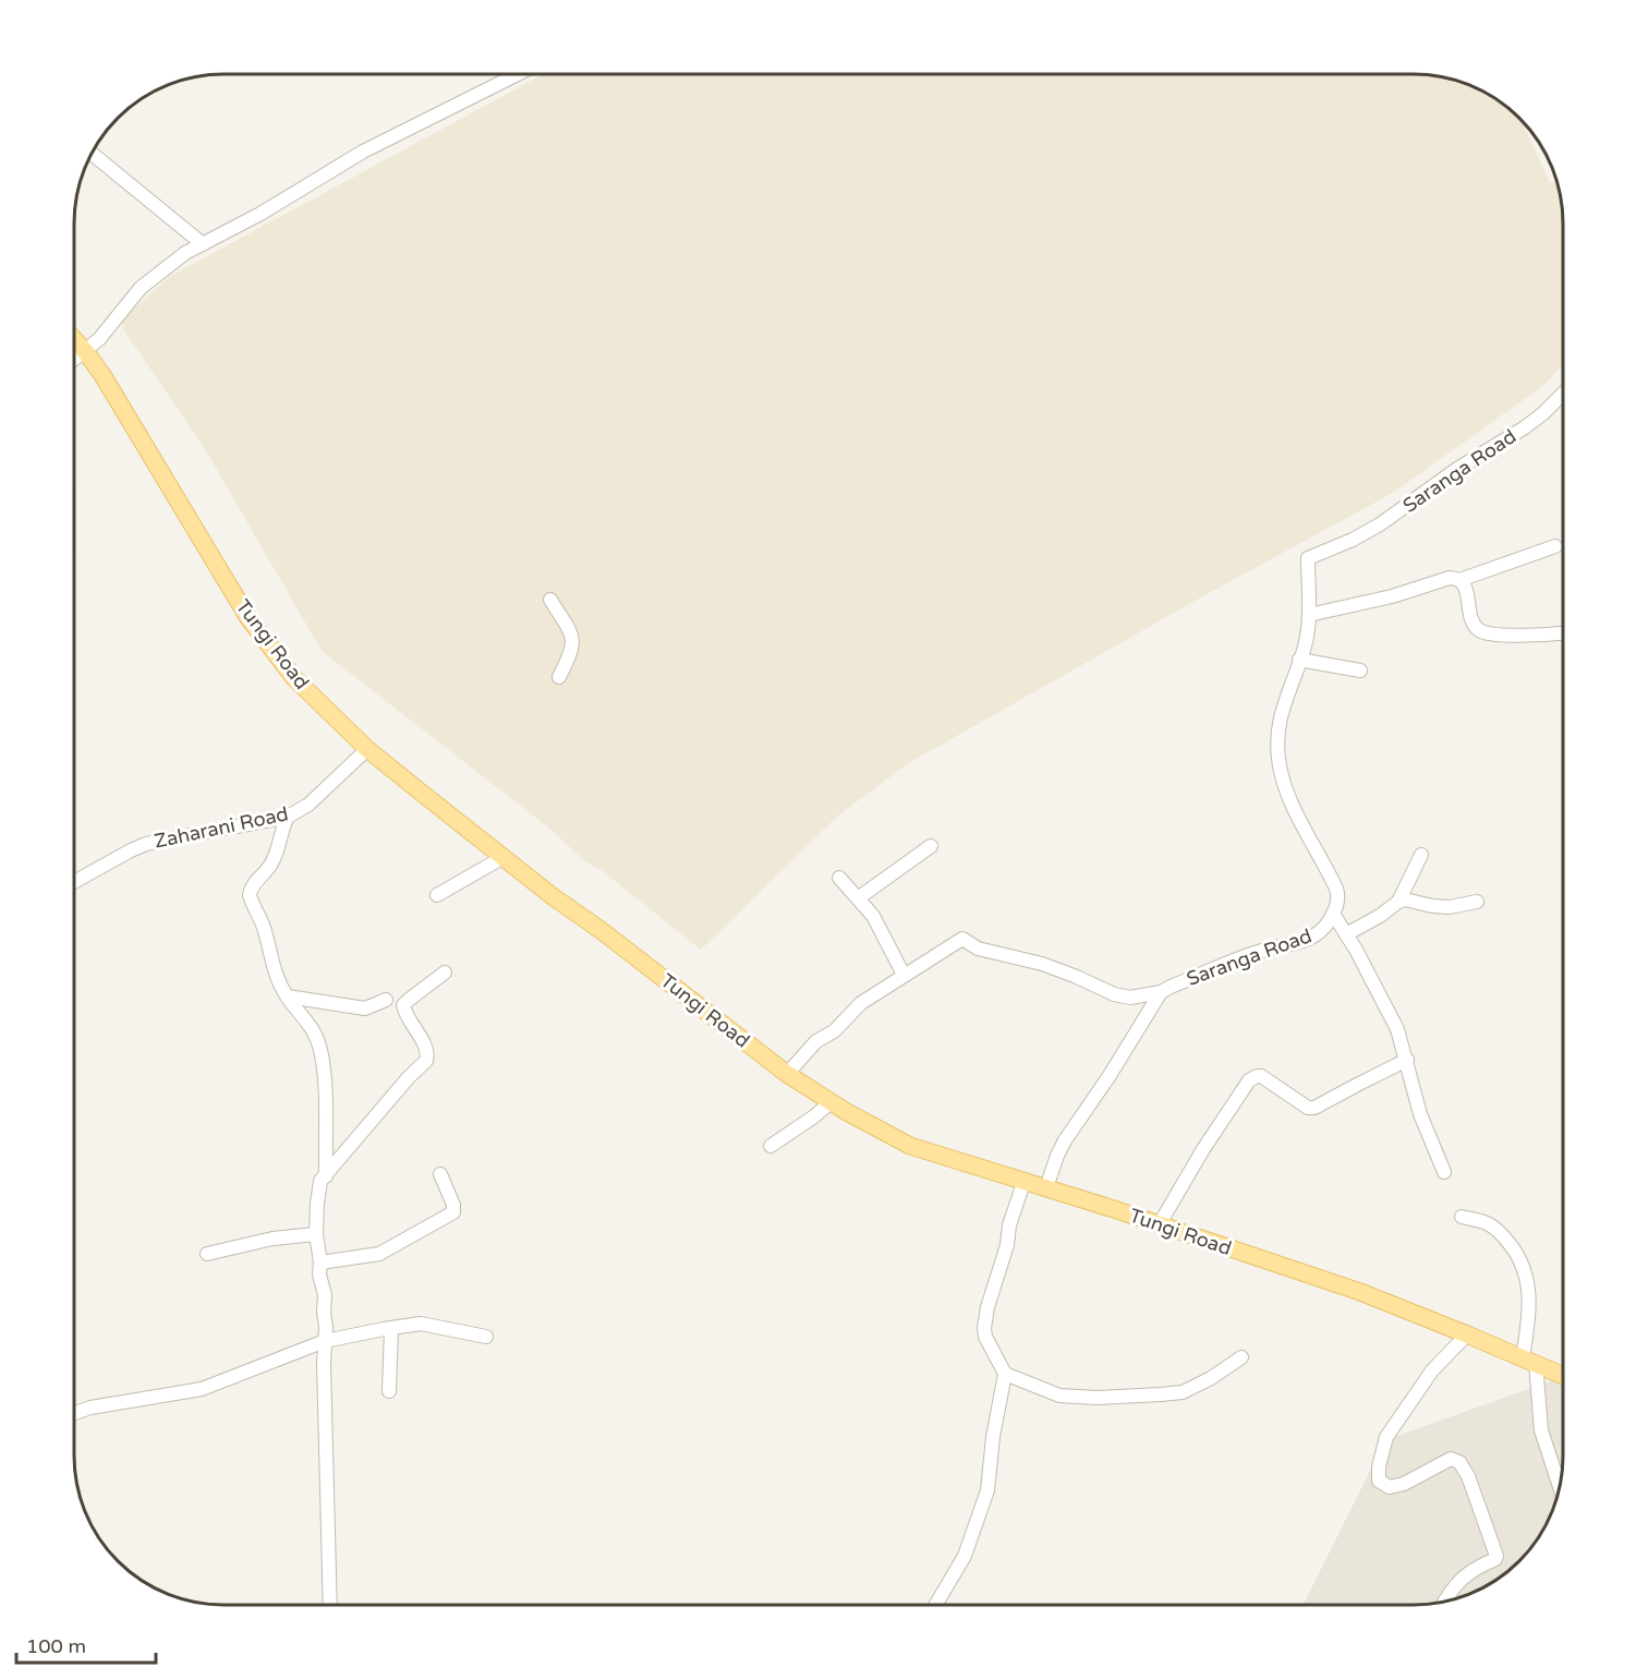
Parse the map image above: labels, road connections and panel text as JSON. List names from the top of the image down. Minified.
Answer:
{"streets":{"main road":["Tungi Road"],"street":["Saranga Road","Zaharani Road"]},"crossings":[["Saranga Road","Tungi Road"],["Tungi Road","Zaharani Road"]],"scale_bar":"100 m"}
